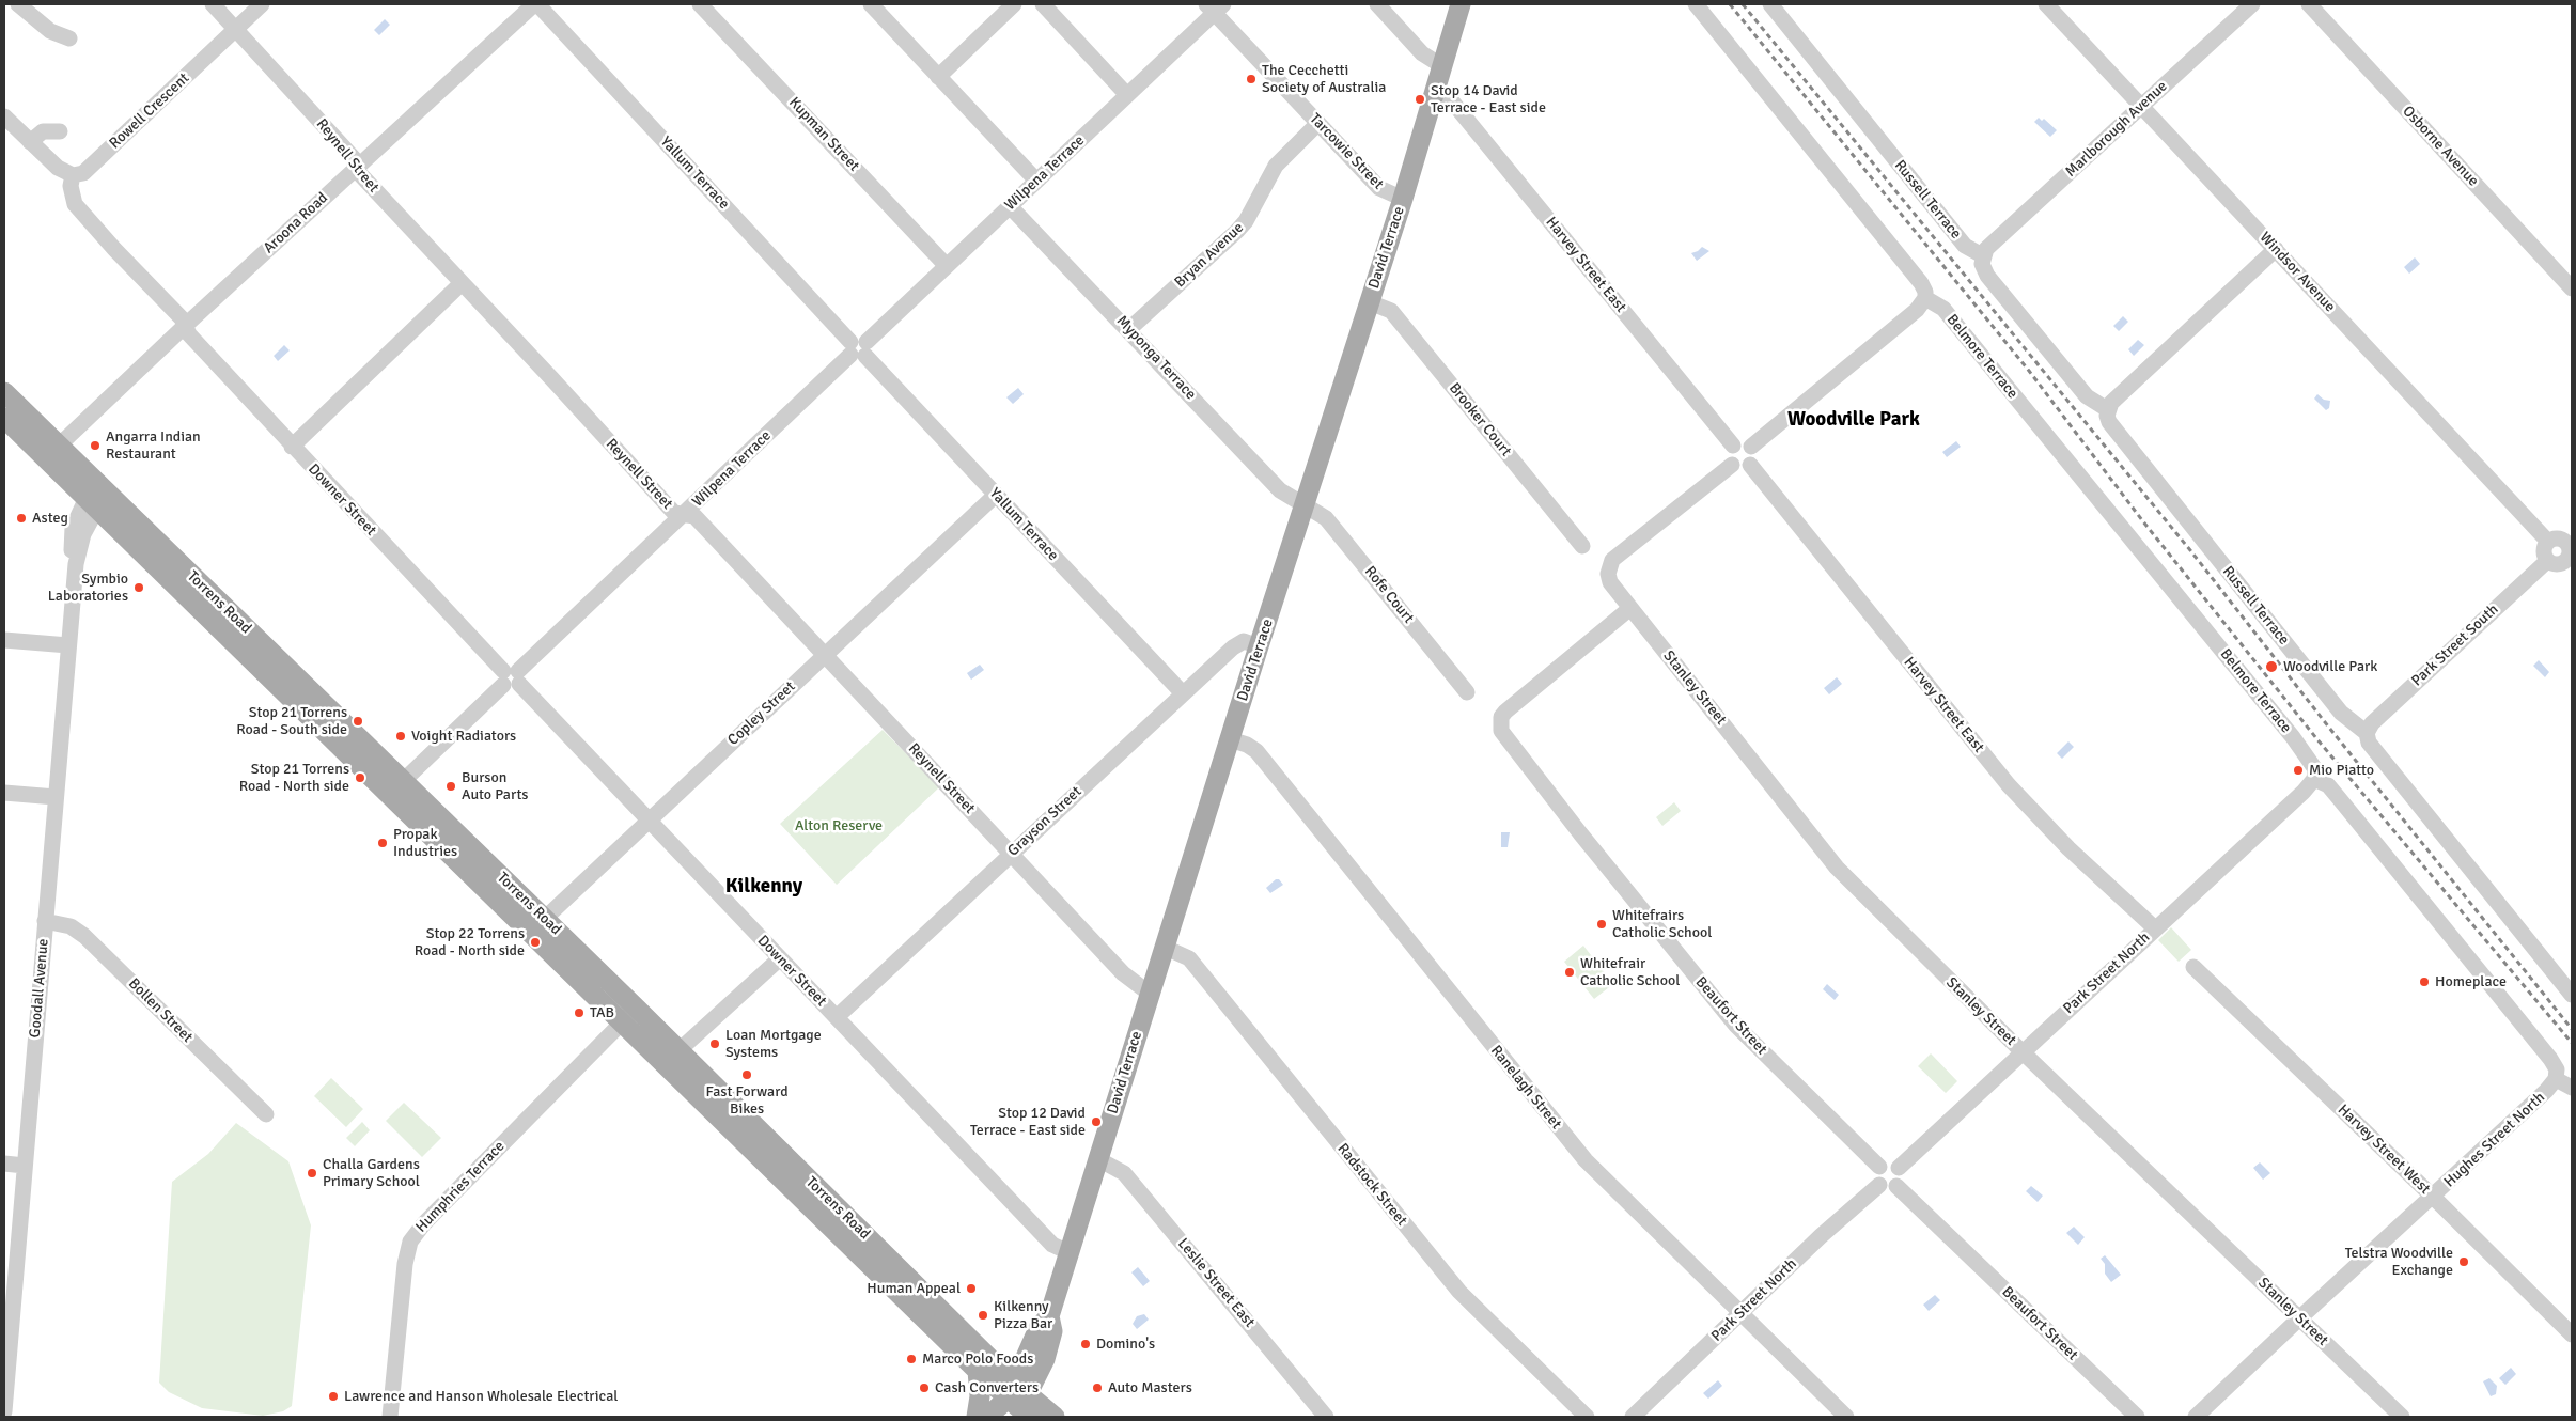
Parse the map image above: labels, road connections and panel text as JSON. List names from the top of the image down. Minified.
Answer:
{"streets":{"main road":["David Terrace","Torrens Road"],"street":["Rowell Crescent","Marlborough Avenue","Kupman Street","Osborne Avenue","Tarcowie Street","Reynell Street","Yallum Terrace","Wilpena Terrace","Russell Terrace","Aroona Road","Bryan Avenue","Harvey Street East","Windsor Avenue","Belmore Terrace","Myponga Terrace","Brooker Court","Downer Street","Rofe Court","Park Street South","Stanley Street","Copley Street","Grayson Street","Park Street North","Goodall Avenue","Bollen Street","Beaufort Street","Ranelagh Street","Hughes Street North","Harvey Street West","Radstock Street","Humphries Terrace","Leslie Street East"]},"crossings":[["Rowell Crescent","Reynell Street"],["Rowell Crescent","Downer Street"],["Marlborough Avenue","Russell Terrace"],["Marlborough Avenue","Windsor Avenue"],["Kupman Street","Wilpena Terrace"],["Tarcowie Street","Wilpena Terrace"],["Tarcowie Street","David Terrace"],["Tarcowie Street","Bryan Avenue"],["Reynell Street","Wilpena Terrace"],["Reynell Street","Aroona Road"],["Reynell Street","David Terrace"],["Reynell Street","Copley Street"],["Reynell Street","Grayson Street"],["Yallum Terrace","Wilpena Terrace"],["Yallum Terrace","Aroona Road"],["Yallum Terrace","Copley Street"],["Yallum Terrace","Grayson Street"],["Wilpena Terrace","Myponga Terrace"],["Wilpena Terrace","Downer Street"],["Wilpena Terrace","Torrens Road"],["Russell Terrace","Park Street South"],["Aroona Road","Downer Street"],["Aroona Road","Torrens Road"],["David Terrace","Harvey Street East"],["David Terrace","Myponga Terrace"],["David Terrace","Brooker Court"],["David Terrace","Downer Street"],["David Terrace","Rofe Court"],["David Terrace","Torrens Road"],["David Terrace","Grayson Street"],["David Terrace","Ranelagh Street"],["David Terrace","Radstock Street"],["David Terrace","Leslie Street East"],["Bryan Avenue","Myponga Terrace"],["Harvey Street East","Stanley Street"],["Harvey Street East","Park Street North"],["Windsor Avenue","Park Street South"],["Belmore Terrace","Park Street North"],["Myponga Terrace","Rofe Court"],["Downer Street","Copley Street"],["Downer Street","Grayson Street"],["Torrens Road","Copley Street"],["Torrens Road","Goodall Avenue"],["Torrens Road","Humphries Terrace"],["Stanley Street","Park Street North"],["Stanley Street","Beaufort Street"],["Stanley Street","Hughes Street North"],["Park Street North","Beaufort Street"],["Park Street North","Ranelagh Street"],["Goodall Avenue","Bollen Street"],["Hughes Street North","Harvey Street West"]],"districts":["Woodville Park","Kilkenny"],"parks":["Alton Reserve"],"places":["The Cecchetti Society of Australia","Stop 14 David Terrace - East side","Angarra Indian Restaurant","Asteg","Symbio Laboratories","Woodville Park","Stop 21 Torrens Road - South side","Voight Radiators","Mio Piatto","Stop 21 Torrens Road - North side","Burson Auto Parts","Propak Industries","Whitefrairs Catholic School","Stop 22 Torrens Road - North side","Whitefrair Catholic School","Homeplace","TAB","Loan Mortgage Systems","Fast Forward Bikes","Stop 12 David Terrace - East side","Challa Gardens Primary School","Telstra Woodville Exchange","Human Appeal","Kilkenny Pizza Bar","Domino's","Marco Polo Foods","Cash Converters","Auto Masters","Lawrence and Hanson Wholesale Electrical"]}
